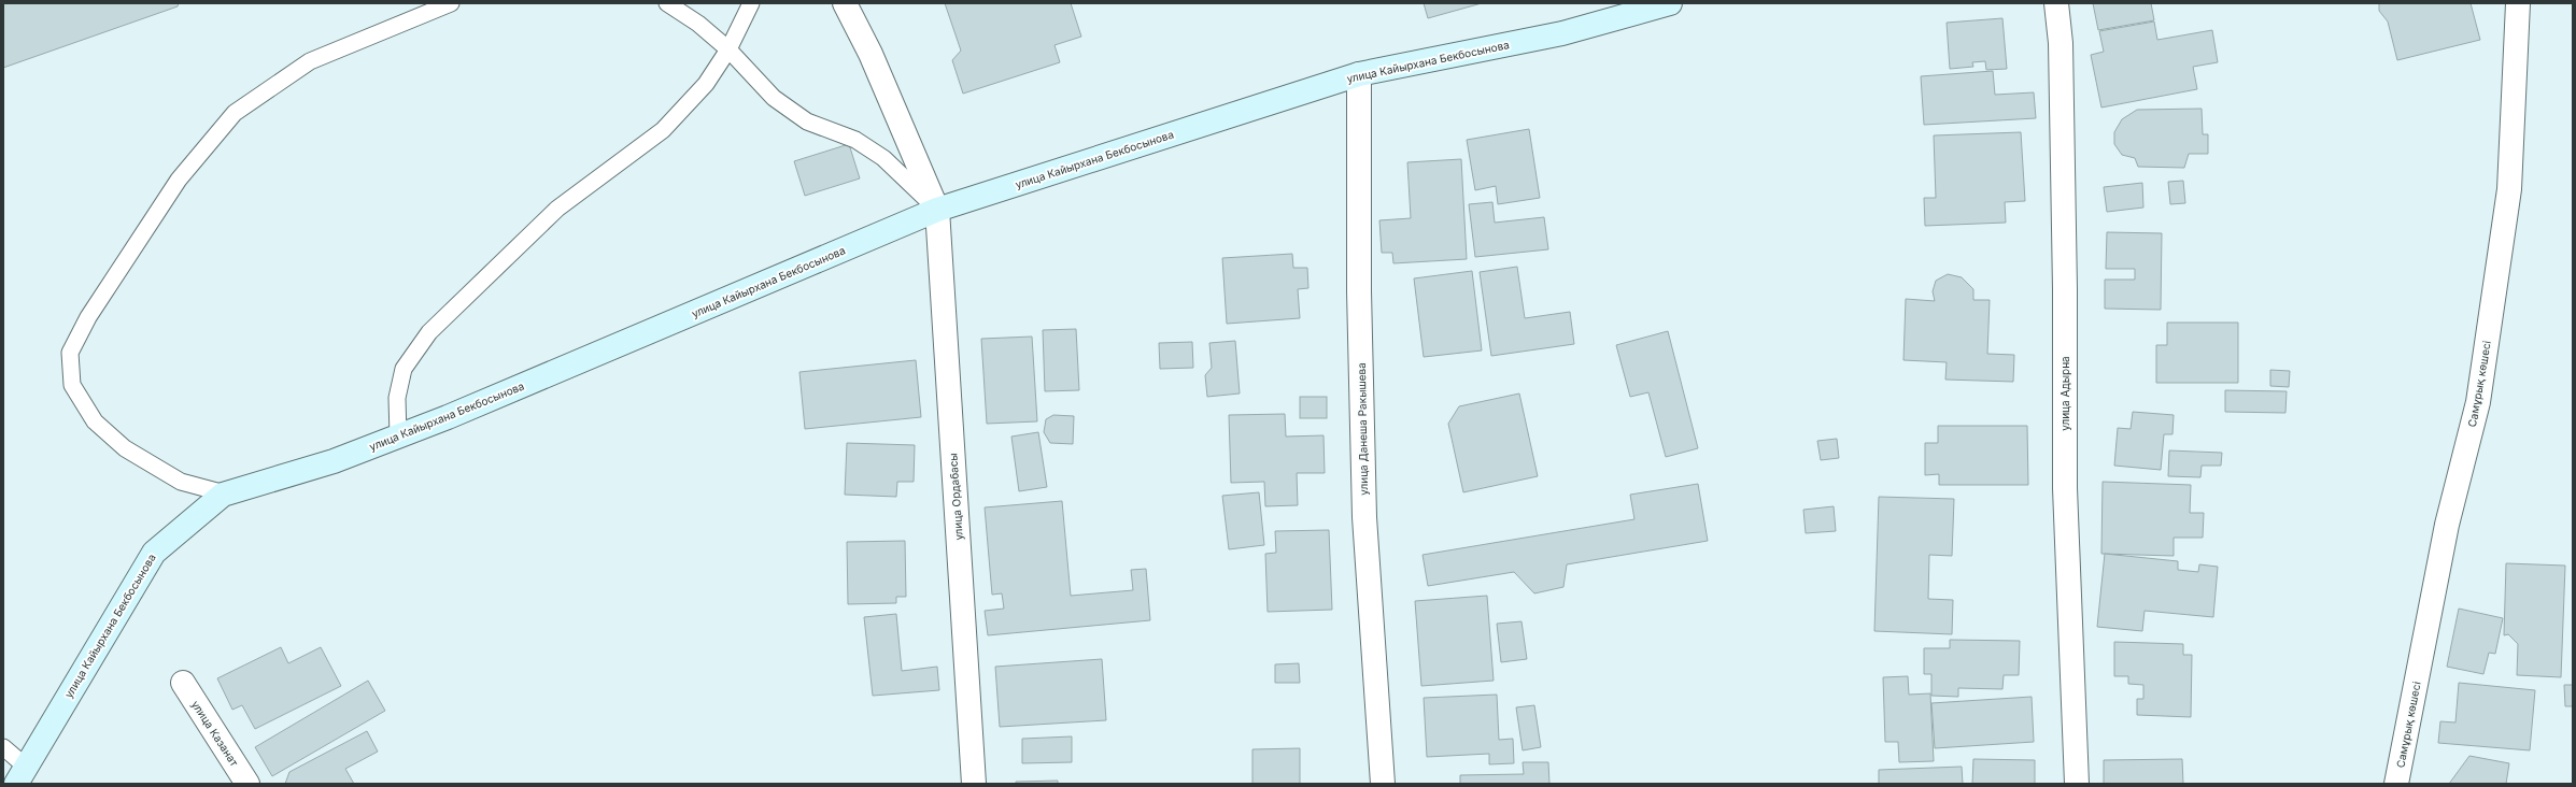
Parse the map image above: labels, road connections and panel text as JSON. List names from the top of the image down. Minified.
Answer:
{"streets":{"street":["улица Кайырхана Бекбосынова","Самұрық көшесі","улица Адырна","улица Данеша Ракышева","улица Ордабасы","улица Казанат"]},"crossings":[["улица Кайырхана Бекбосынова","улица Данеша Ракышева"],["улица Кайырхана Бекбосынова","улица Ордабасы"]]}
